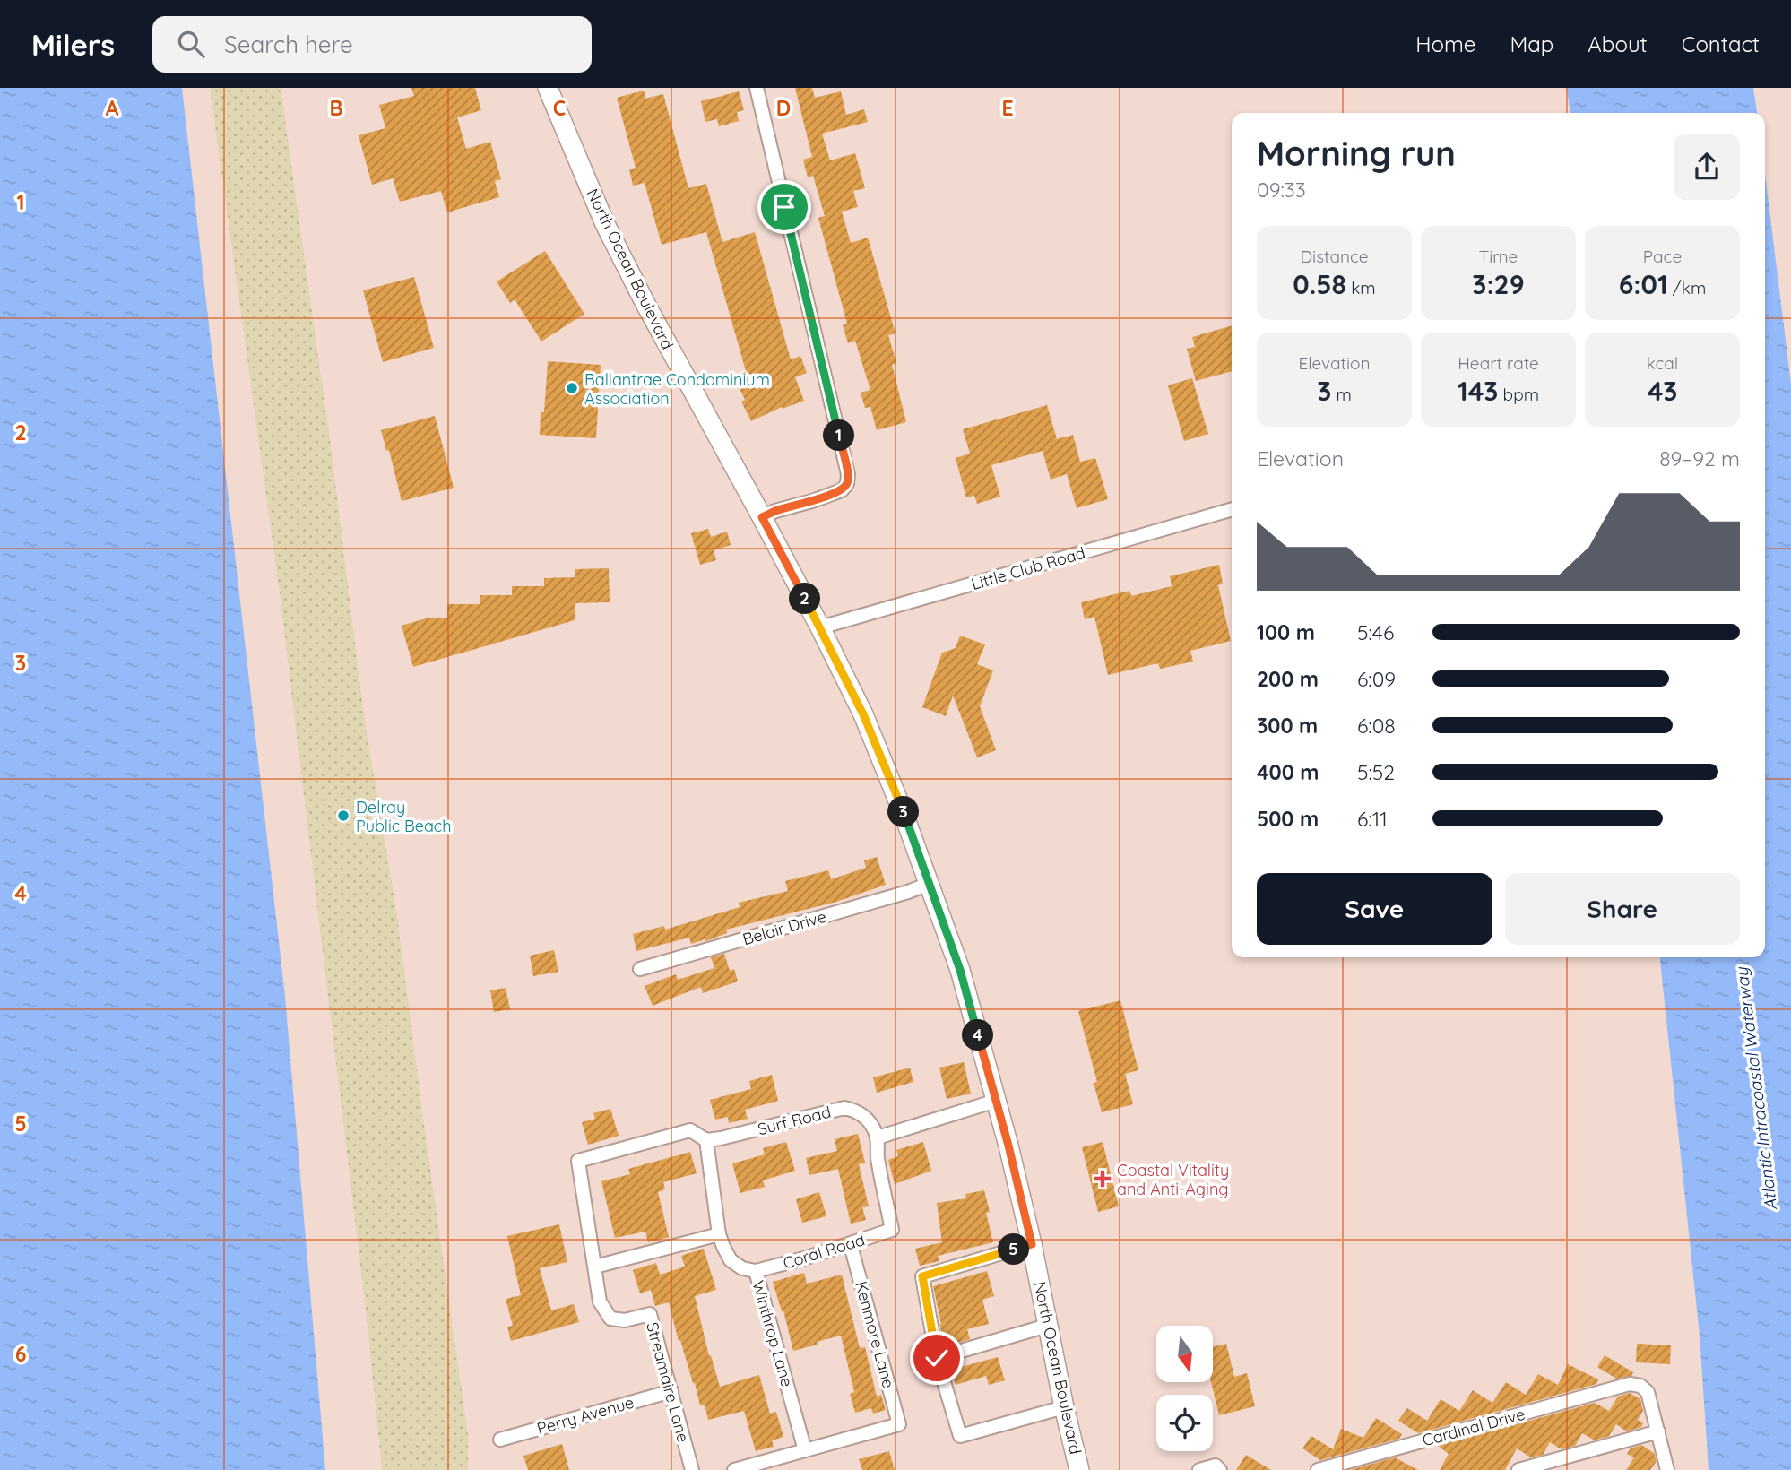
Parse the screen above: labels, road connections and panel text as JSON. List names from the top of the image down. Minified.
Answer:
{"streets":{"main road":["North Ocean Boulevard"],"street":["Little Club Road","Belair Drive","Surf Road","Coral Road","Winthrop Lane","Kenmore Lane","Streamaire Lane","Perry Avenue","Cardinal Drive"]},"crossings":[["North Ocean Boulevard","Little Club Road"],["North Ocean Boulevard","Belair Drive"],["Surf Road","Coral Road"],["Surf Road","Winthrop Lane"],["Surf Road","Streamaire Lane"],["Coral Road","Winthrop Lane"],["Coral Road","Kenmore Lane"],["Winthrop Lane","Kenmore Lane"],["Streamaire Lane","Perry Avenue"]],"water":["Atlantic Intracoastal Waterway"],"places":{"other":["Ballantrae Condominium Association","Delray Public Beach"],"health":["Coastal Vitality and Anti-Aging"]},"north":"bottom","page":{"header":"Milers","search":"Search here","nav":["Home","Map","About","Contact"],"heading":["Morning run","09:33"],"stats":[["Distance","0.58 km"],["Time","3:29"],["Pace","6:01 /km"],["Elevation","3 m"],["Heart rate","143 bpm"],["kcal","43"]],"pins":["1","2","3","4","5"],"chart":["Elevation","89–92 m"],"list":[{"name":"100 m","note":"5:46"},{"name":"200 m","note":"6:09"},{"name":"300 m","note":"6:08"},{"name":"400 m","note":"5:52"},{"name":"500 m","note":"6:11"}],"buttons":["Save","Share"]},"grid":{"columns":["A","B","C","D","E"],"rows":["1","2","3","4","5","6"]}}
